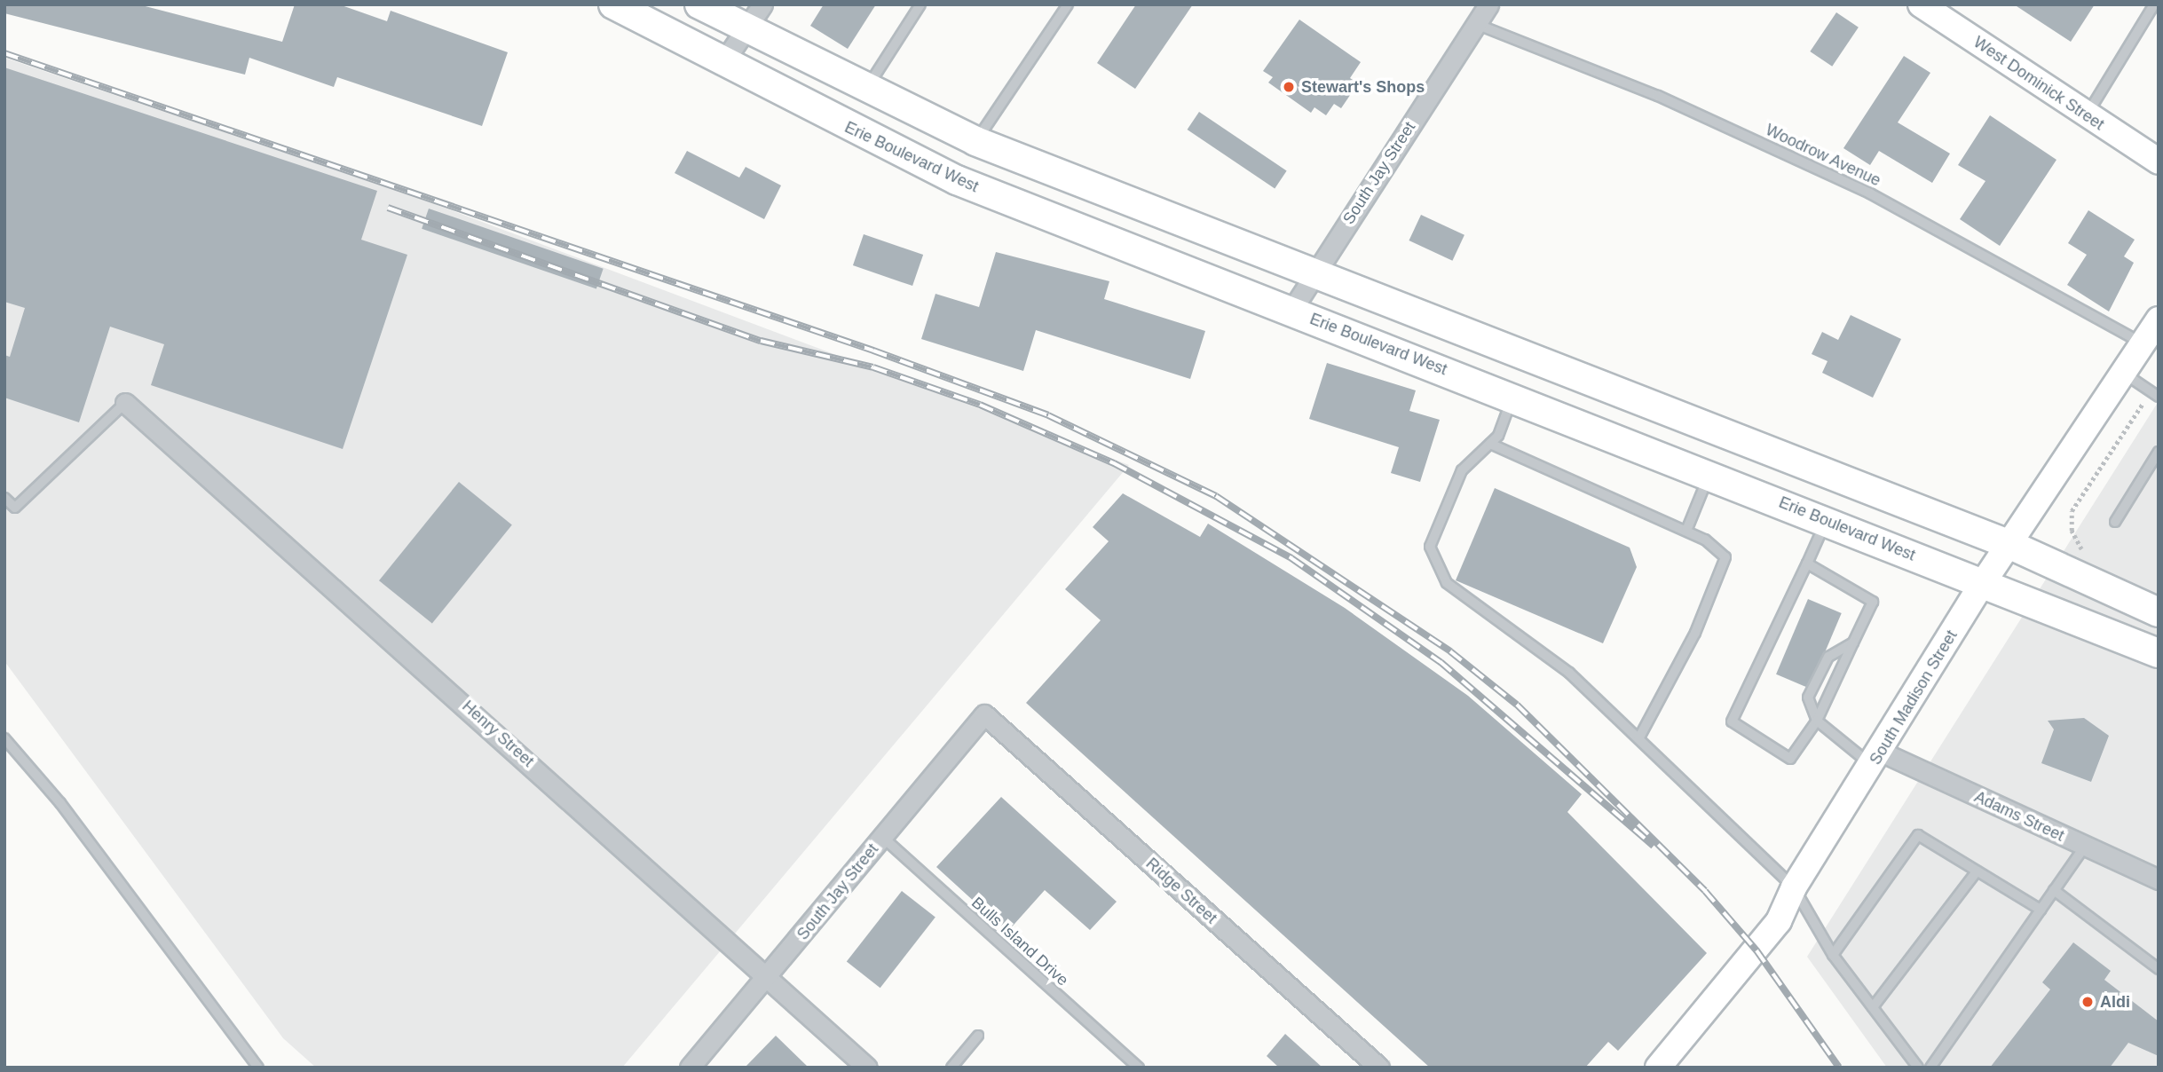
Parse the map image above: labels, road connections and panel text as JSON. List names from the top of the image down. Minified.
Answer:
{"streets":{"main road":["Erie Boulevard West"],"street":["West Dominick Street","South Jay Street","South Madison Street","Henry Street","Adams Street","Ridge Street"],"lane":["Woodrow Avenue","Bulls Island Drive"]},"crossings":[["Woodrow Avenue","South Jay Street"],["Woodrow Avenue","South Madison Street"],["Erie Boulevard West","South Jay Street"],["Erie Boulevard West","South Madison Street"],["South Jay Street","Henry Street"],["South Jay Street","Ridge Street"],["South Jay Street","Bulls Island Drive"],["South Madison Street","Adams Street"]],"places":["Stewart's Shops","Aldi"]}
